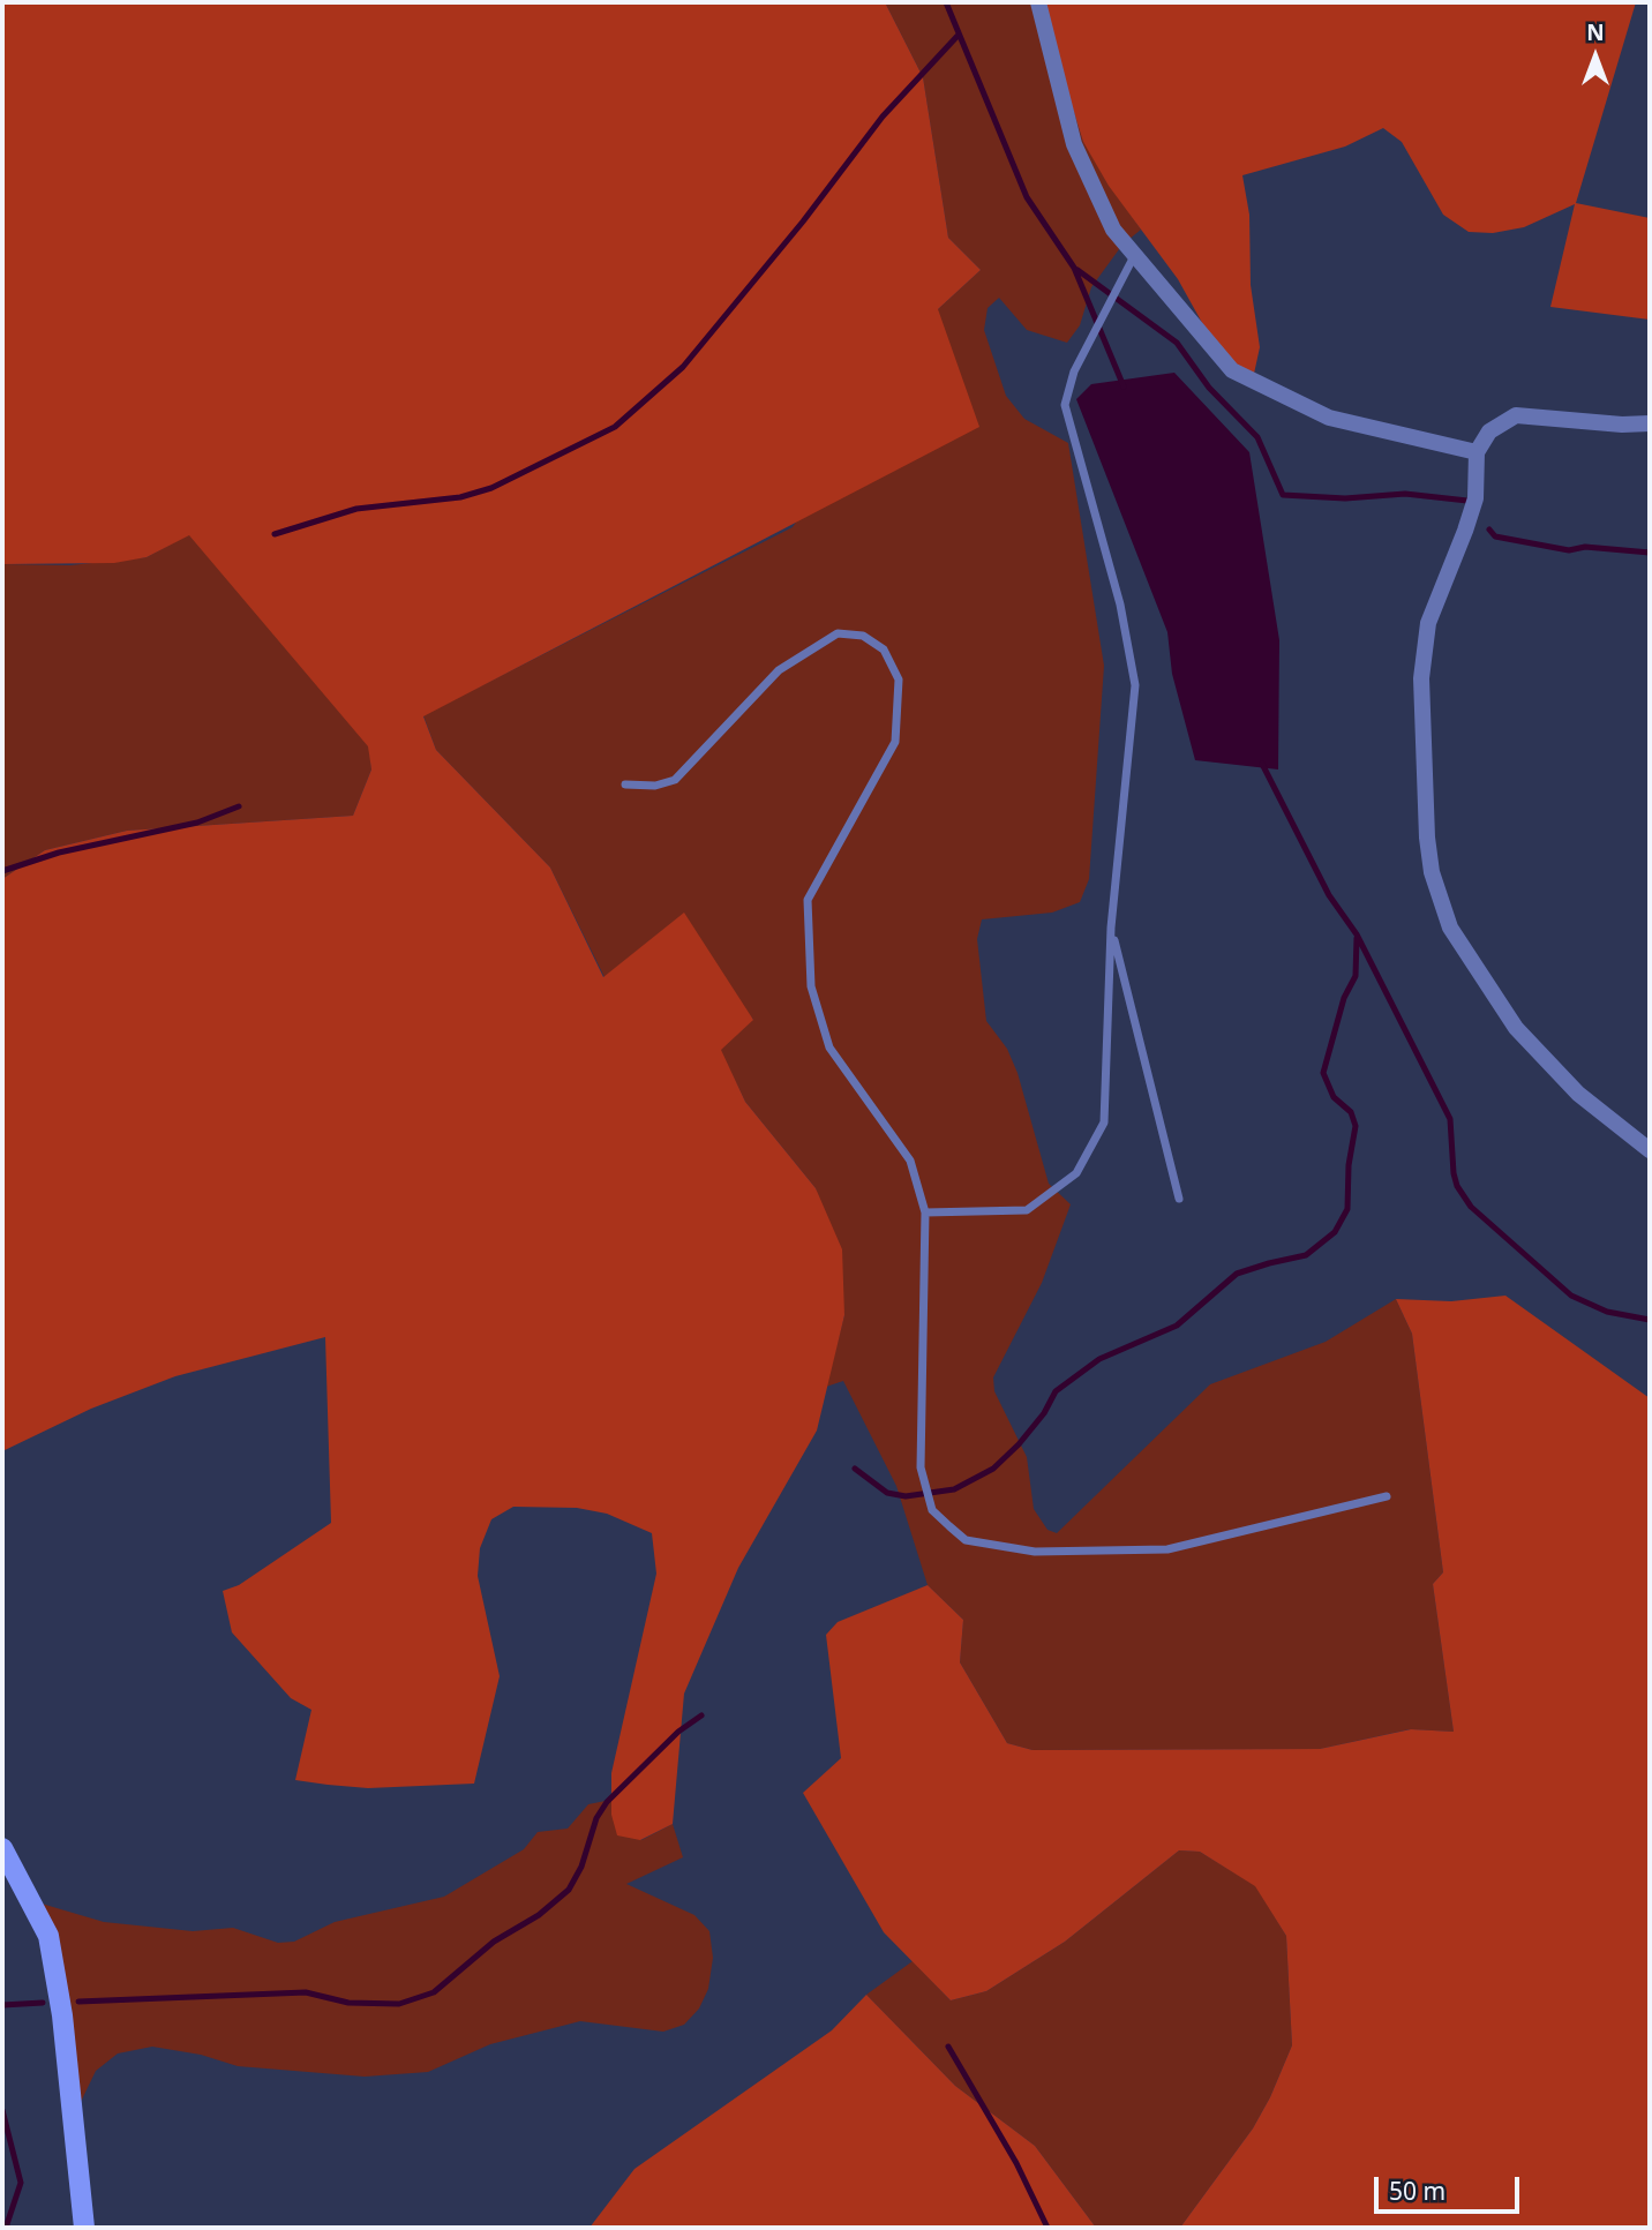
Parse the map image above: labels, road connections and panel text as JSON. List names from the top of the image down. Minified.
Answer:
{"scale_bar":"50 m","north":"top"}
